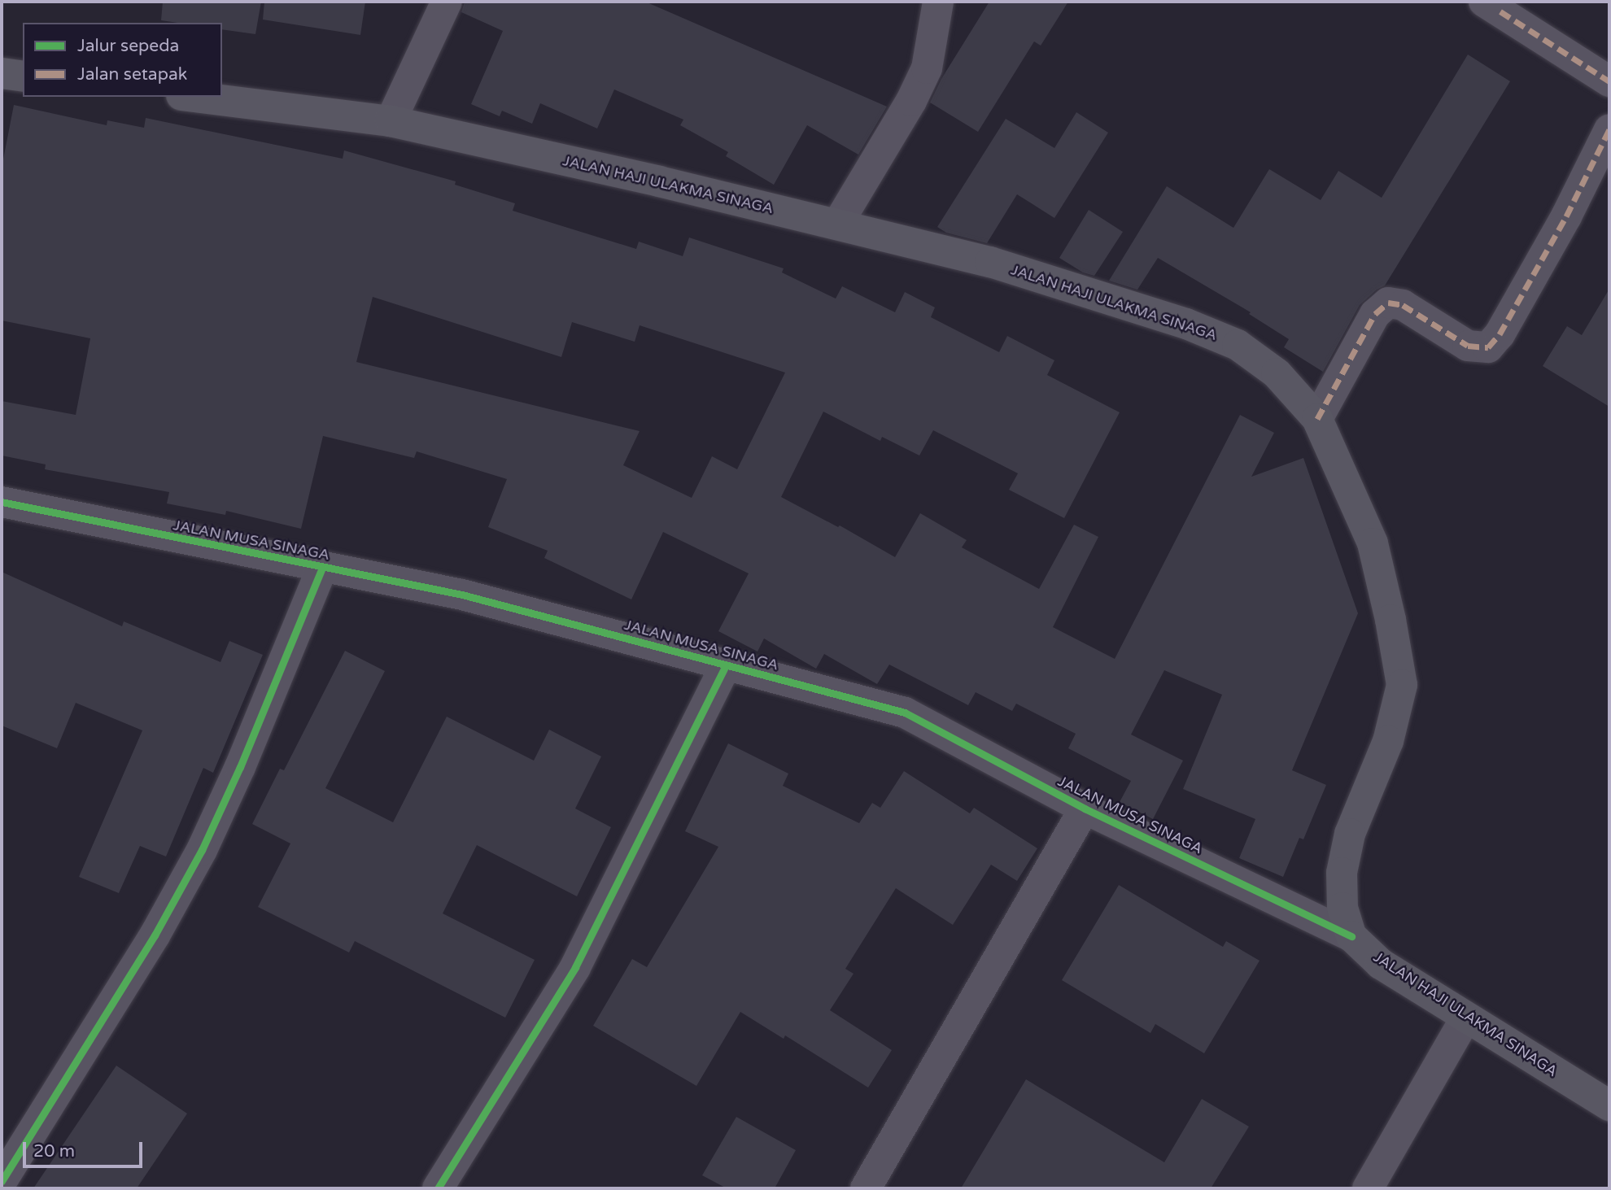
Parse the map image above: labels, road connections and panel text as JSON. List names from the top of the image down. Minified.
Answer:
{"streets":{"main road":["JALAN HAJI ULAKMA SINAGA"],"street":["JALAN MUSA SINAGA"]},"crossings":[["JALAN HAJI ULAKMA SINAGA","JALAN MUSA SINAGA"]],"legend":["Jalur sepeda","Jalan setapak"],"scale_bar":"20 m"}
